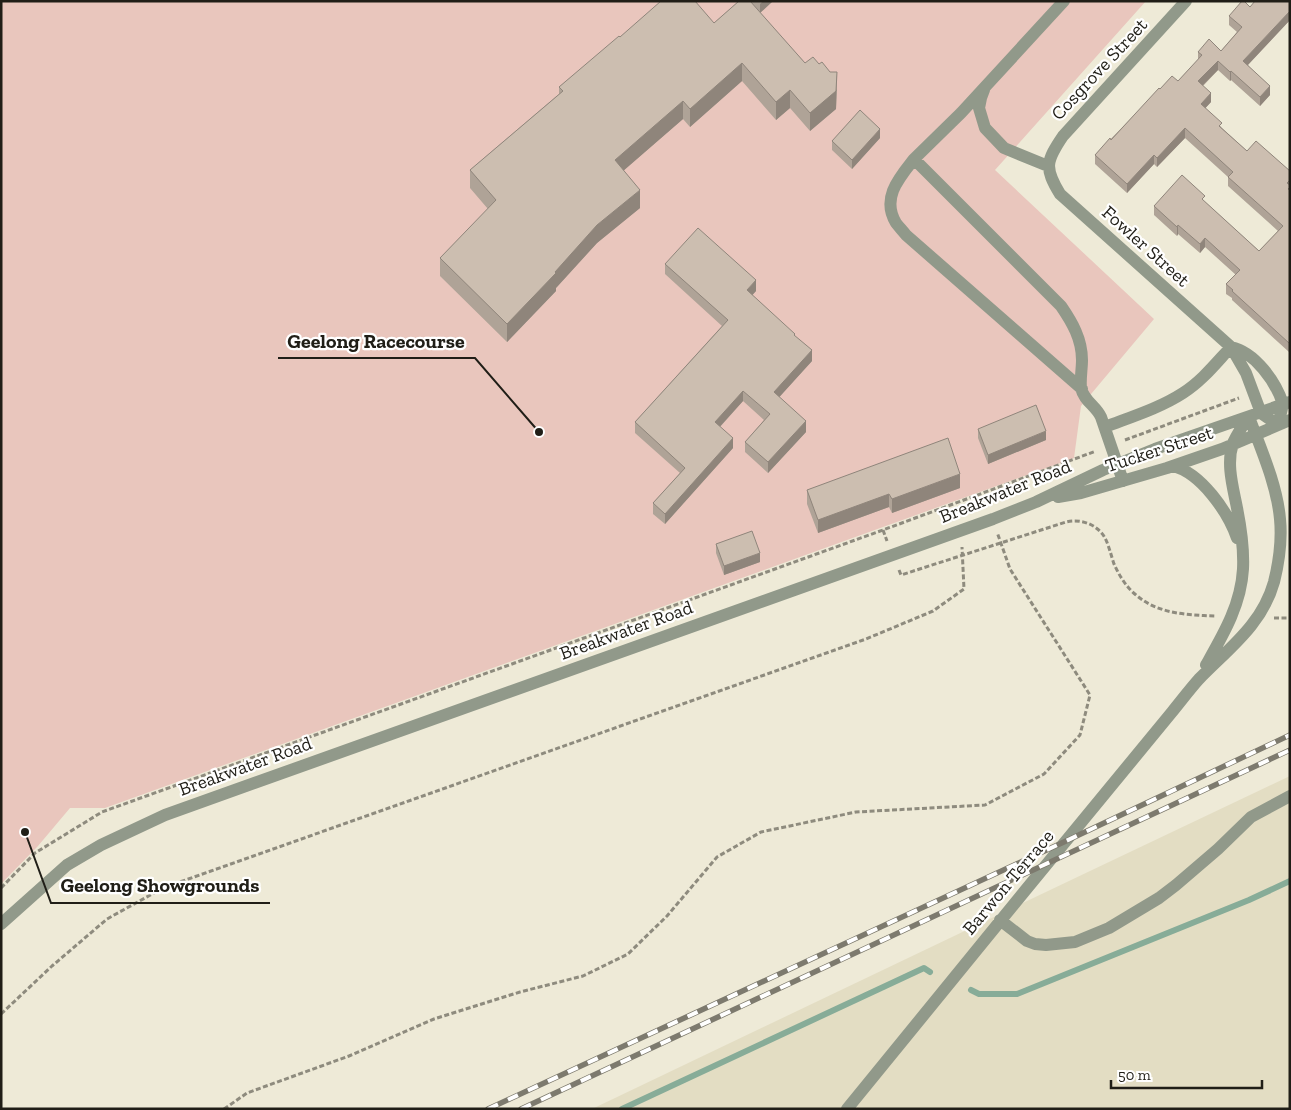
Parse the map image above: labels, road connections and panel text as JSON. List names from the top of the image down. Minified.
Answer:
{"streets":{"street":["Cosgrove Street","Fowler Street","Tucker Street","Breakwater Road","Barwon Terrace"]},"crossings":[["Cosgrove Street","Fowler Street"],["Fowler Street","Tucker Street"],["Fowler Street","Breakwater Road"],["Fowler Street","Barwon Terrace"],["Tucker Street","Breakwater Road"],["Tucker Street","Barwon Terrace"]],"places":["Geelong Racecourse","Geelong Showgrounds"],"scale_bar":"50 m"}
